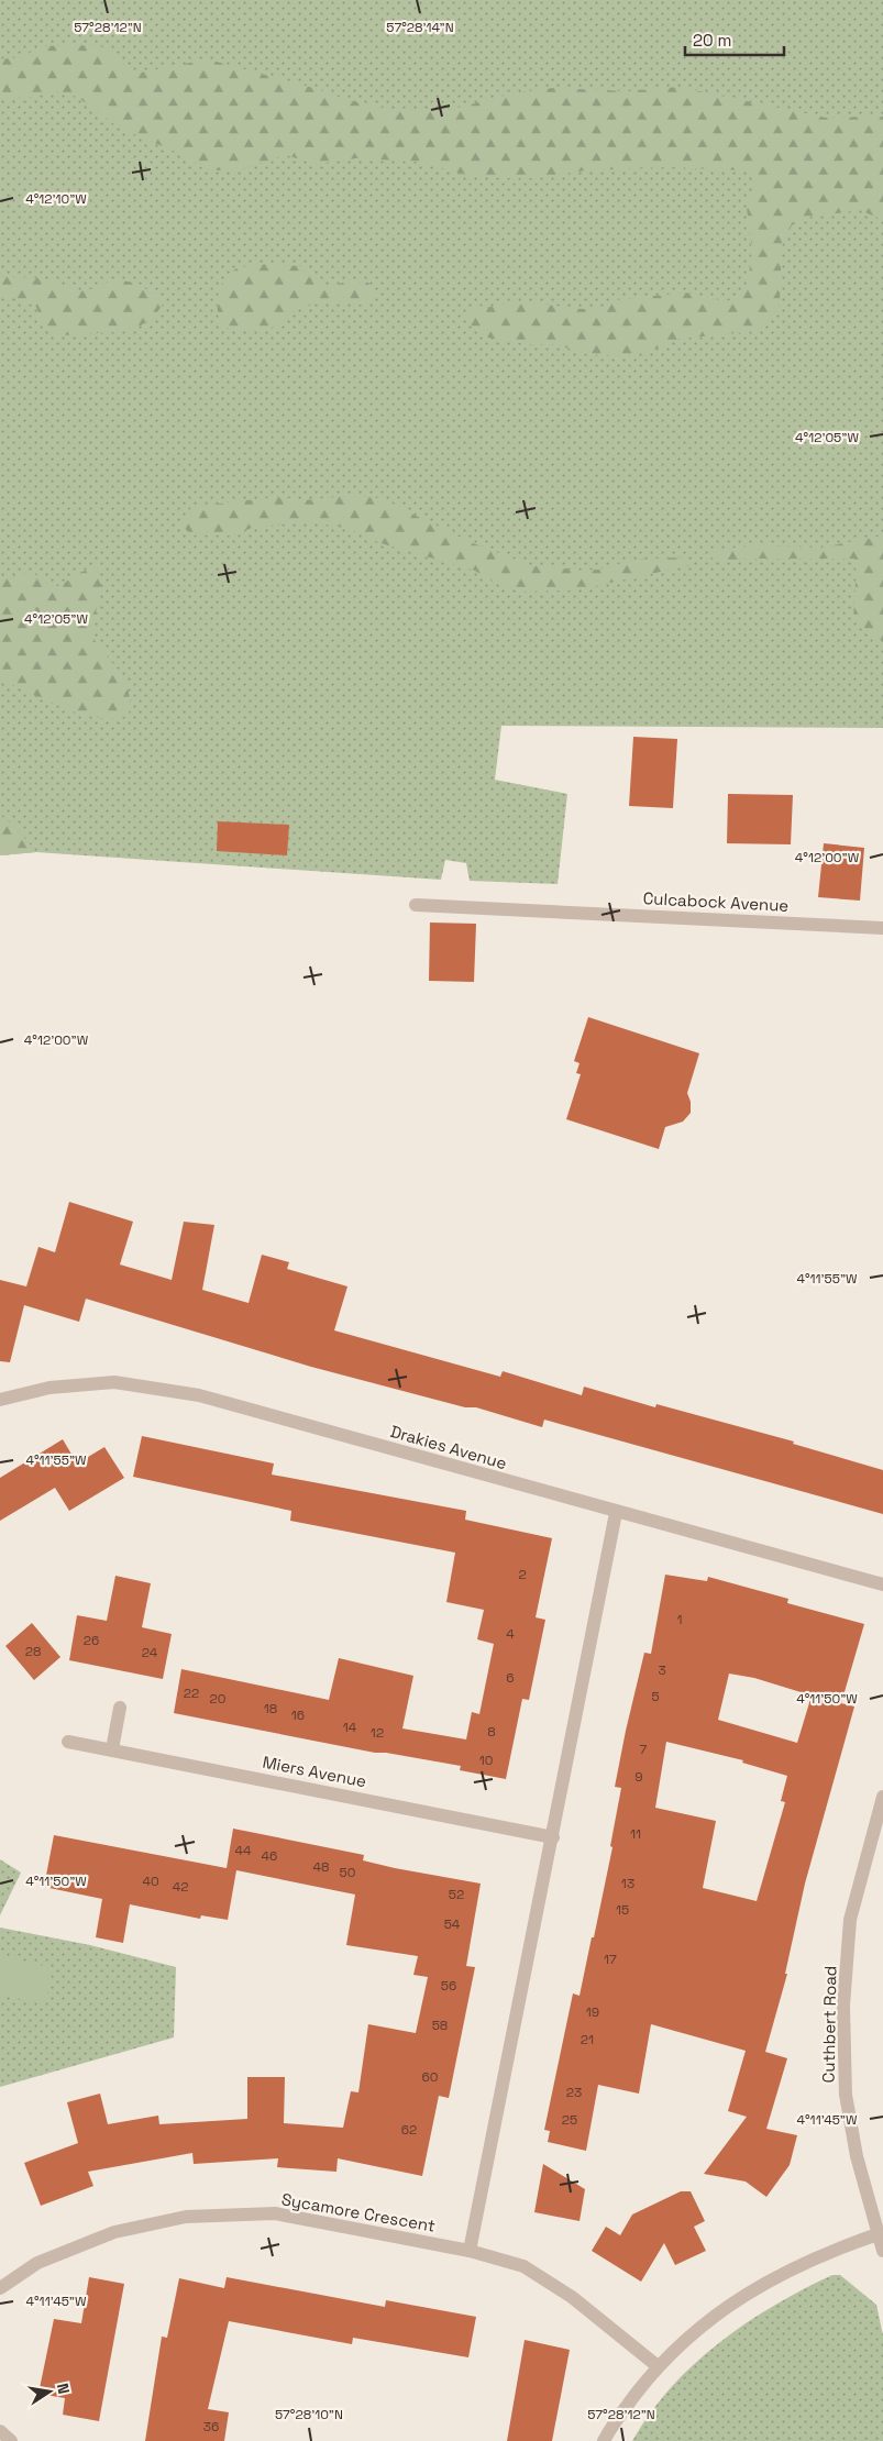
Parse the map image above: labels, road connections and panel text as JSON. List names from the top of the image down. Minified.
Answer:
{"streets":{"street":["Culcabock Avenue","Drakies Avenue","Miers Avenue","Cuthbert Road","Sycamore Crescent"]},"house_numbers":["2","1","4","26","28","24","3","6","22","5","20","18","16","14","8","12","7","10","9","11","44","46","48","50","40","13","42","52","15","54","17","56","19","58","21","60","23","25","62","36"],"scale_bar":"20 m","north":"right","coordinates":["57°28'12\"N","57°28'14\"N","4°12'10\"W","4°12'05\"W","4°12'00\"W","4°11'55\"W","4°11'50\"W","4°11'45\"W","57°28'10\"N"]}
